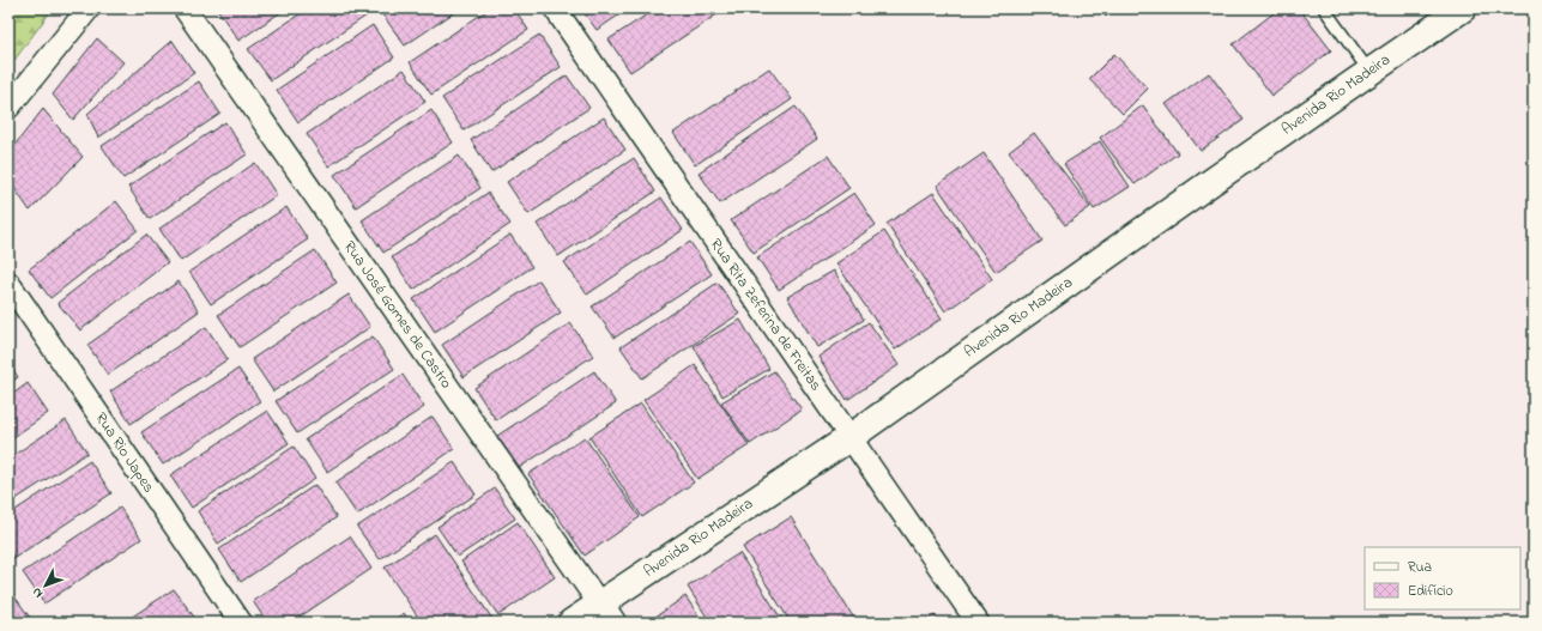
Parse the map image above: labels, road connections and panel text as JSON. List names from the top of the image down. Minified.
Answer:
{"streets":{"main road":["Avenida Rio Madeira"],"street":["Rua José Gomes de Castro","Rua Rita Zeferina de Freitas","Rua Rio Japes"]},"crossings":[["Avenida Rio Madeira","Rua José Gomes de Castro"],["Avenida Rio Madeira","Rua Rita Zeferina de Freitas"]],"legend":["Rua","Edifício"],"north":"bottom left"}
